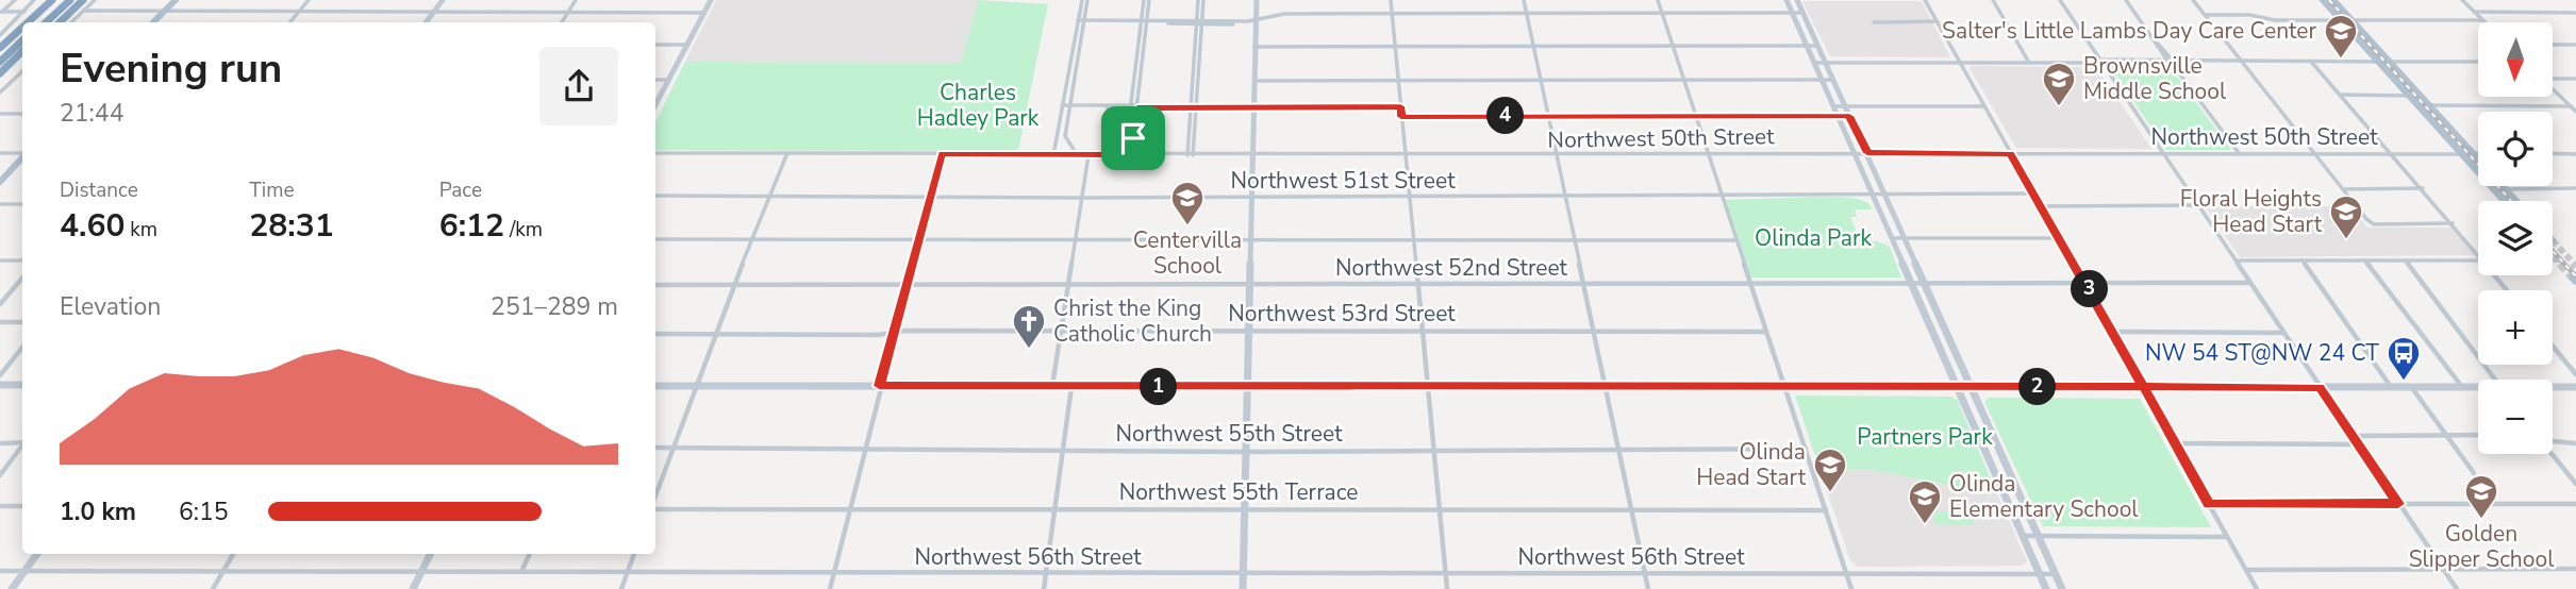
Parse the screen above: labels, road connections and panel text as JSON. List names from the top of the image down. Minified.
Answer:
{"streets":{"street":["Northwest 50th Street","Northwest 51st Street","Northwest 52nd Street","Northwest 53rd Street","Northwest 55th Street","Northwest 55th Terrace","Northwest 56th Street"]},"parks":["Charles Hadley Park","Olinda Park","Partners Park"],"places":{"school or university":["Salter's Little Lambs Day Care Center","Brownsville Middle School","Centervilla School","Floral Heights Head Start","Olinda Head Start","Golden Slipper School","Olinda Elementary School"],"church":["Christ the King Catholic Church"],"bus stop":["NW 54 ST@NW 24 CT"]},"north":"bottom","page":{"map_buttons":["+","−"],"heading":["Evening run","21:44"],"pins":["4","3","1","2"],"stats":[["Distance","4.60 km"],["Time","28:31"],["Pace","6:12 /km"]],"chart":["Elevation","251–289 m"],"list":[{"name":"1.0 km","note":"6:15"}]}}
